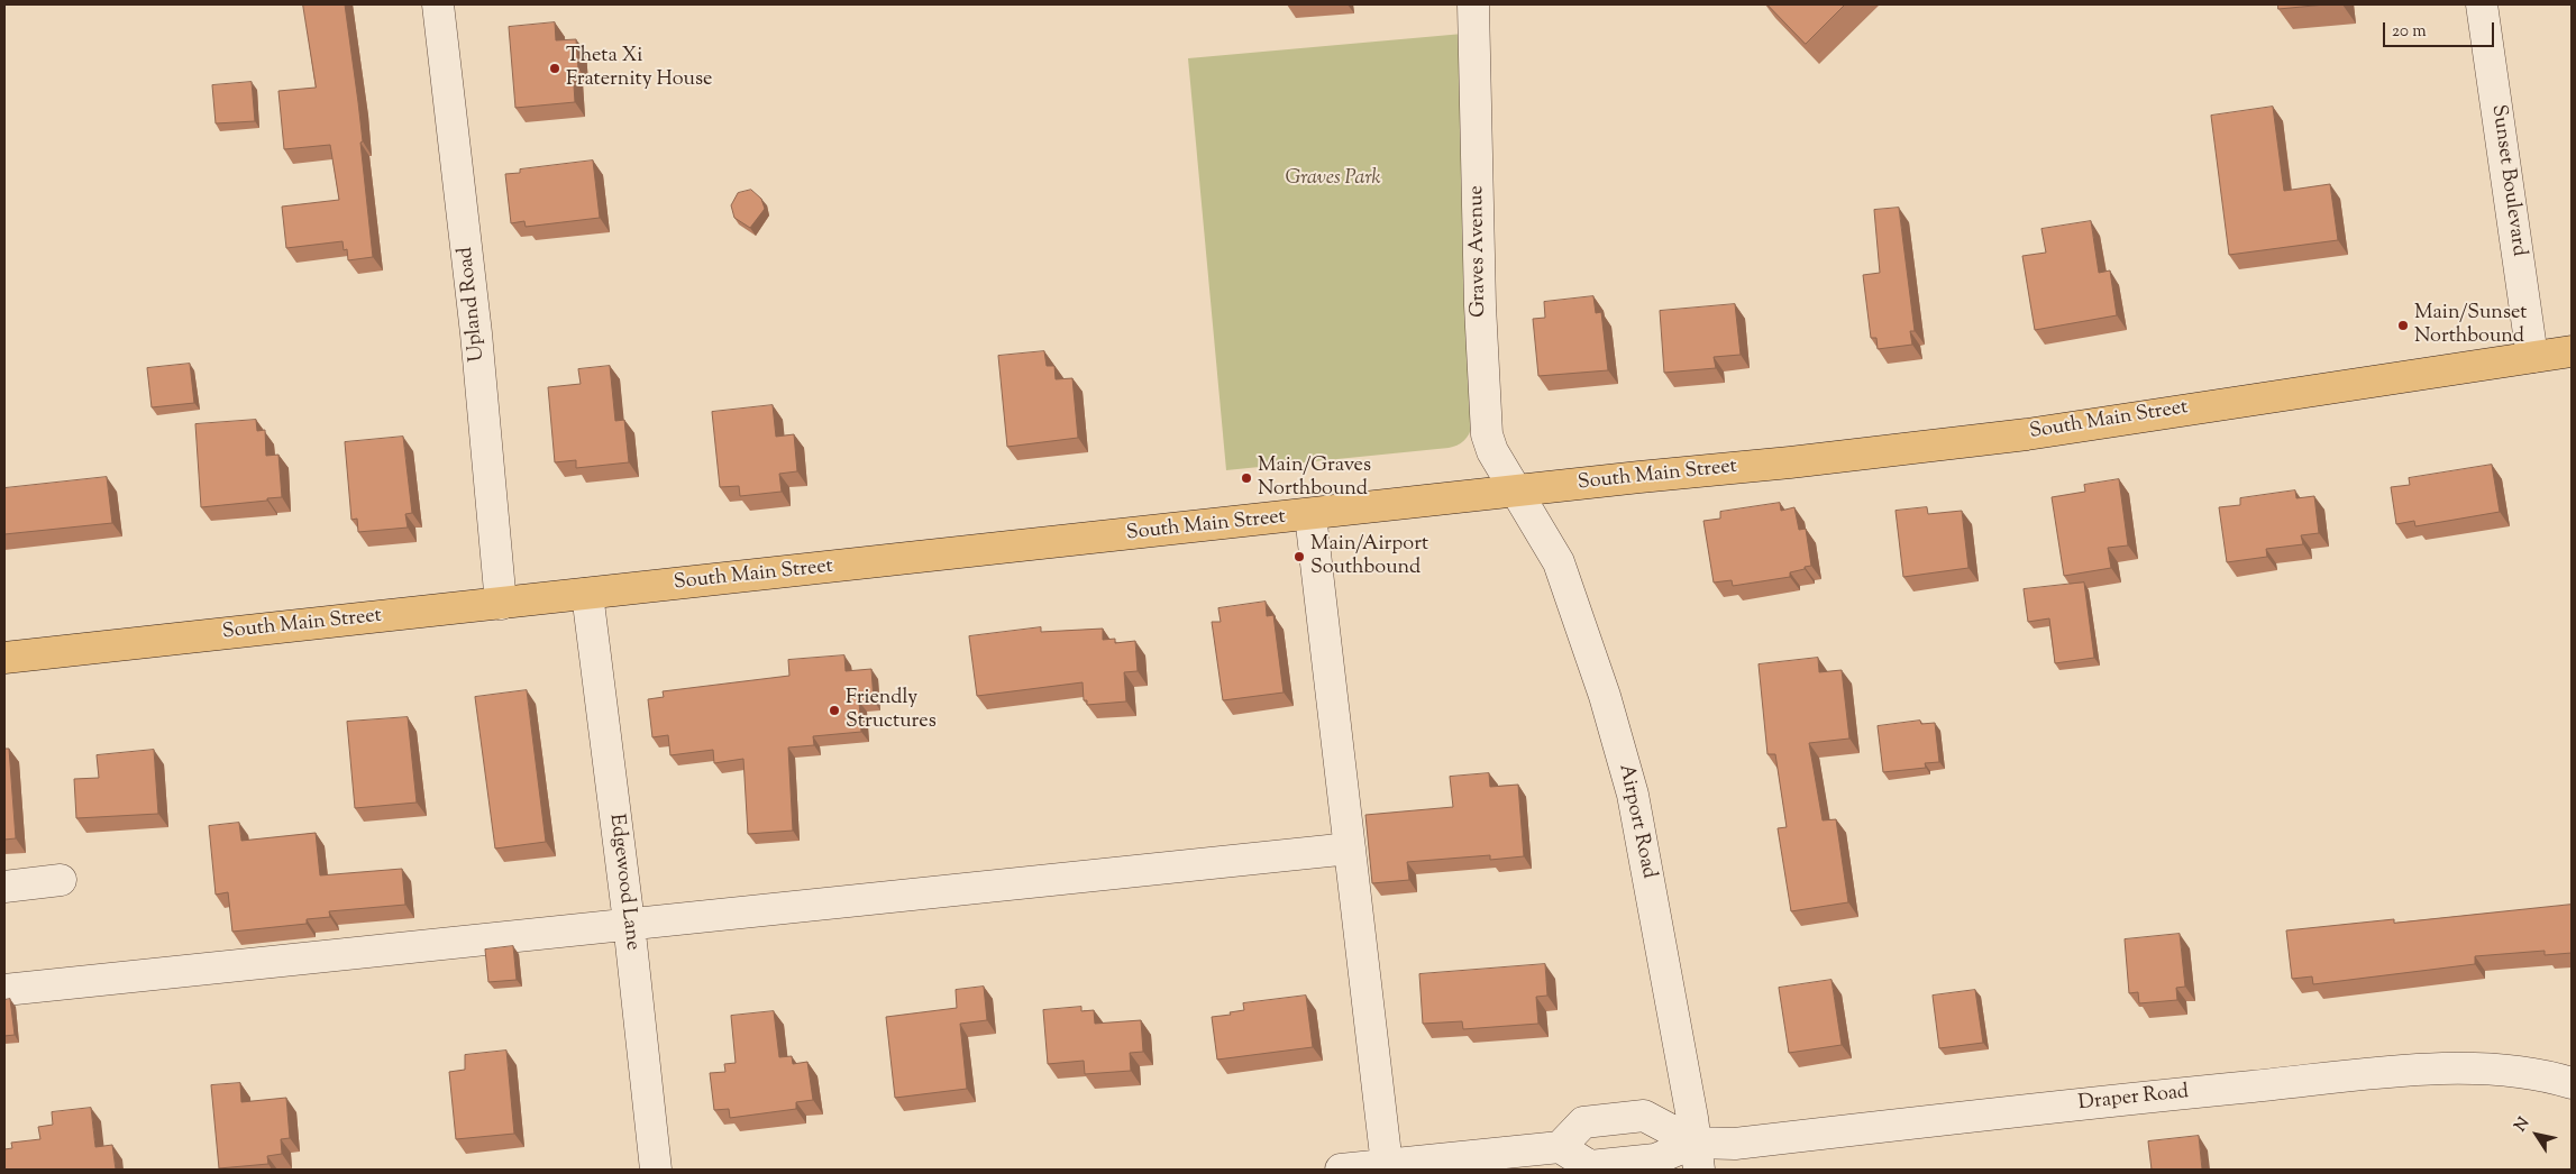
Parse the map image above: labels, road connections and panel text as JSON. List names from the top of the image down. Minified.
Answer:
{"streets":{"main road":["South Main Street"],"street":["Sunset Boulevard","Graves Avenue","Upland Road","Airport Road","Edgewood Lane","Draper Road"]},"crossings":[["Sunset Boulevard","South Main Street"],["Graves Avenue","South Main Street"],["Graves Avenue","Airport Road"],["Upland Road","South Main Street"],["South Main Street","Airport Road"],["South Main Street","Edgewood Lane"],["Airport Road","Draper Road"]],"parks":["Graves Park"],"places":["Theta Xi Fraternity House","Main/Sunset Northbound","Main/Graves Northbound","Main/Airport Southbound","Friendly Structures"],"scale_bar":"20 m","north":"top left"}
